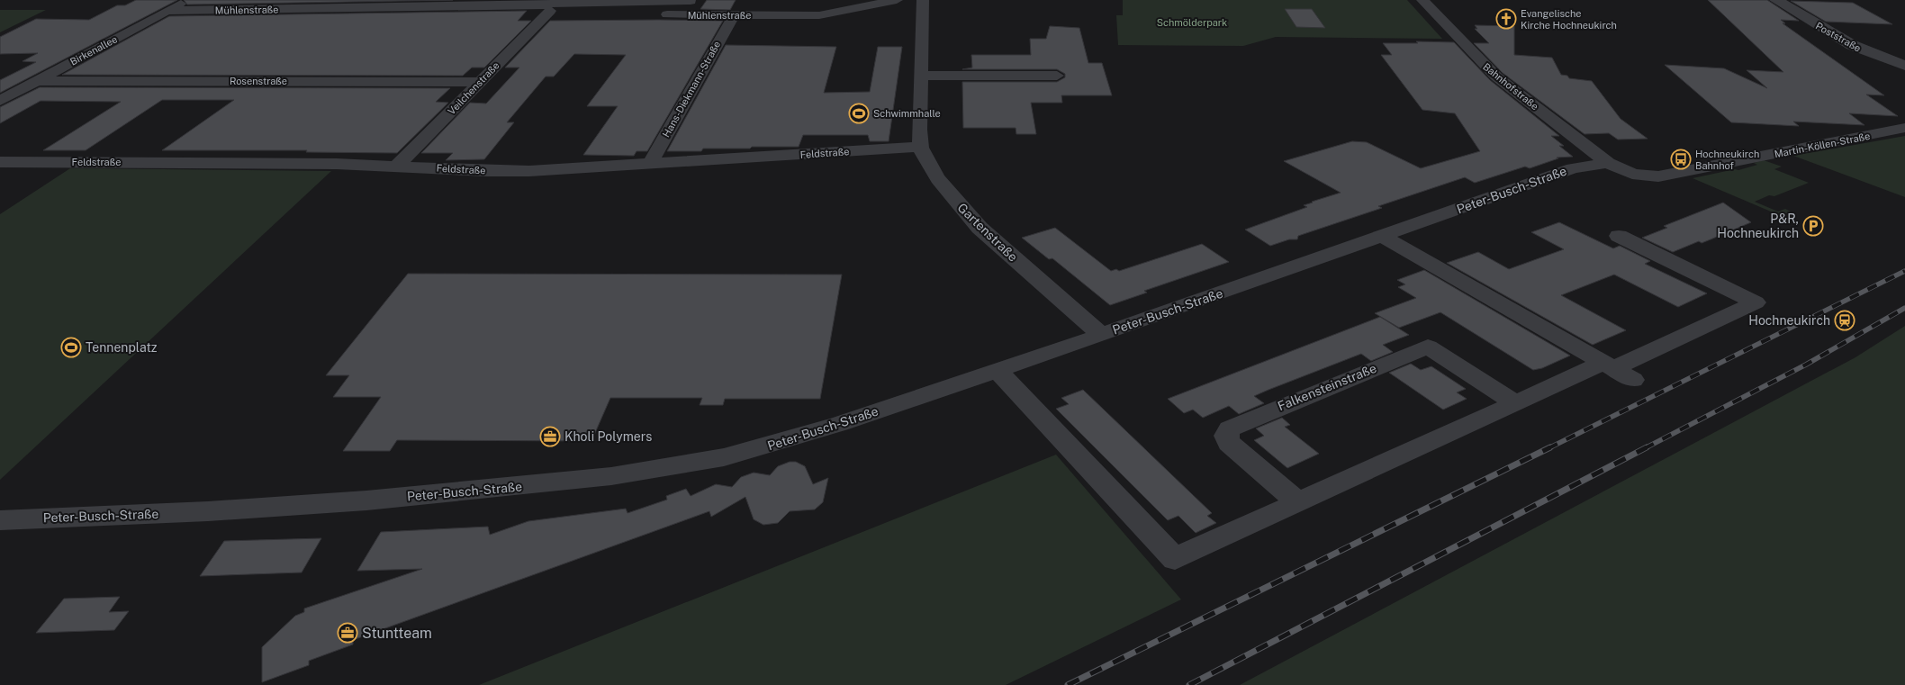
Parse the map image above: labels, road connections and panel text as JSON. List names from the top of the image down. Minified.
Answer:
{"streets":{"street":["Mühlenstraße","Poststraße","Birkenallee","Rosenstraße","Bahnhofstraße","Veilchenstraße","Hans-Diekmann-Straße","Martin-Köllen-Straße","Feldstraße","Peter-Busch-Straße","Gartenstraße","Falkensteinstraße"]},"crossings":[["Mühlenstraße","Birkenallee"],["Mühlenstraße","Veilchenstraße"],["Mühlenstraße","Hans-Diekmann-Straße"],["Birkenallee","Rosenstraße"],["Rosenstraße","Veilchenstraße"],["Bahnhofstraße","Martin-Köllen-Straße"],["Bahnhofstraße","Peter-Busch-Straße"],["Veilchenstraße","Feldstraße"],["Hans-Diekmann-Straße","Feldstraße"],["Martin-Köllen-Straße","Peter-Busch-Straße"],["Feldstraße","Gartenstraße"],["Peter-Busch-Straße","Gartenstraße"]],"parks":["Schmölderpark"],"places":{"church":["Evangelische Kirche Hochneukirch"],"sports":["Schwimmhalle","Tennenplatz"],"bus stop":["Hochneukirch Bahnhof"],"parking":["P&R, Hochneukirch"],"station":["Hochneukirch"],"office":["Kholi Polymers","Stuntteam"]}}
